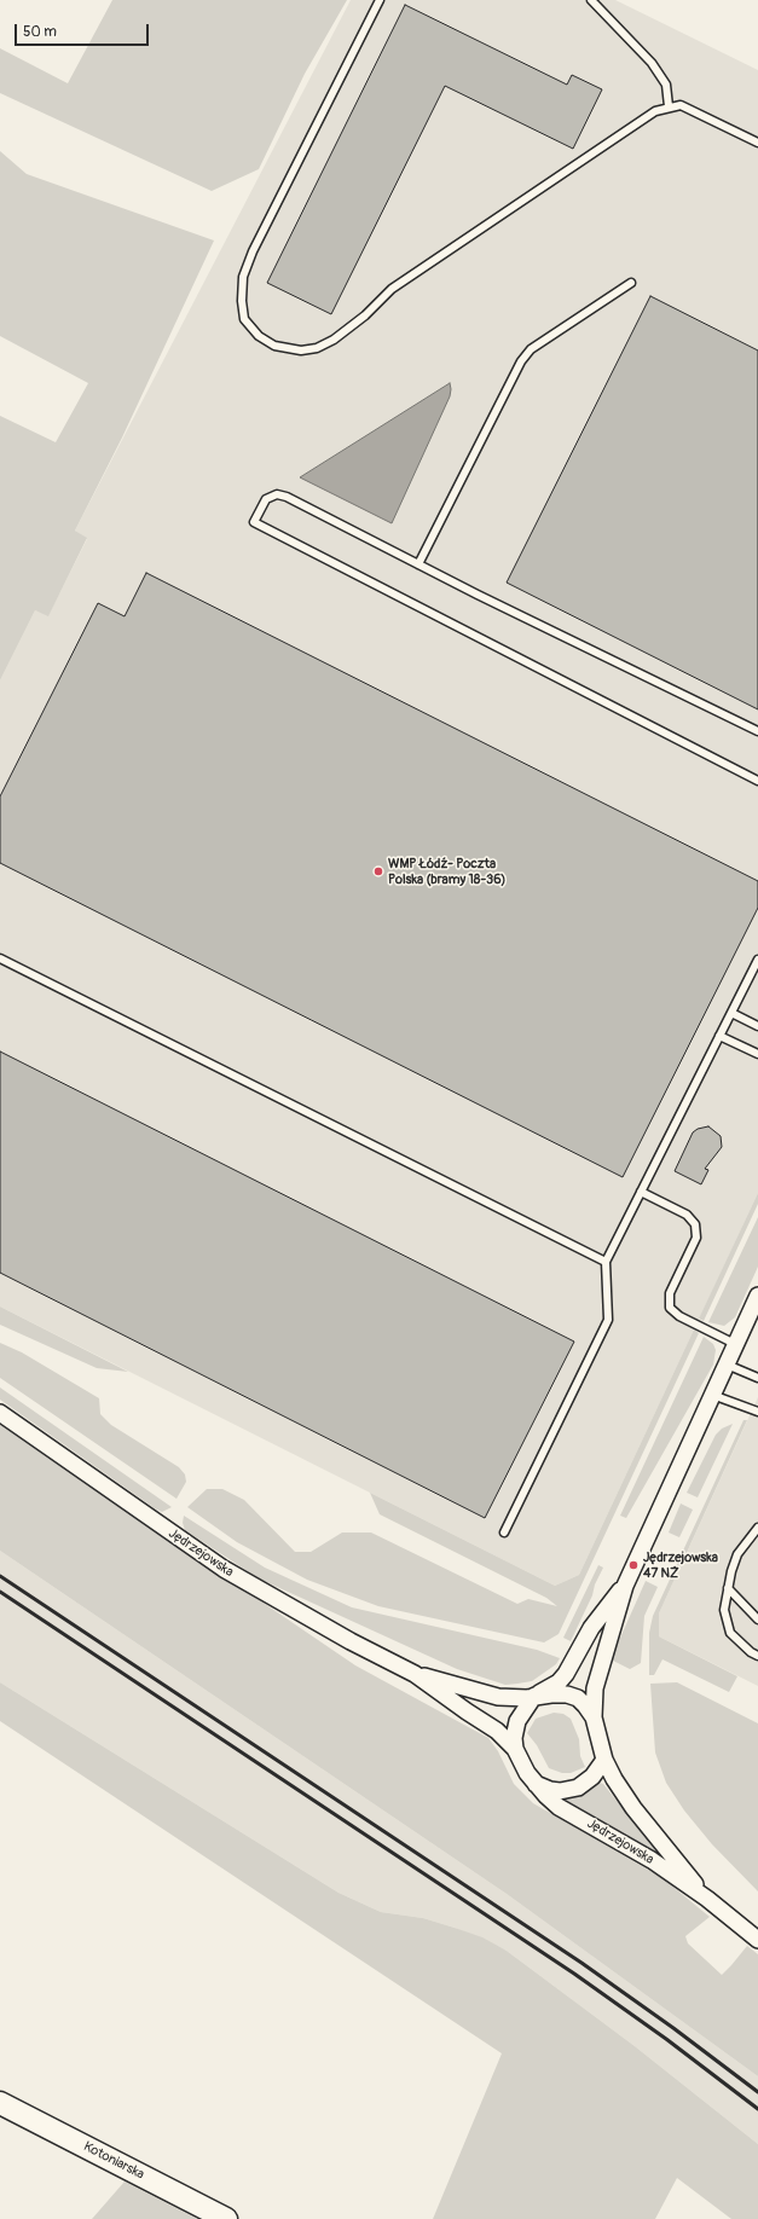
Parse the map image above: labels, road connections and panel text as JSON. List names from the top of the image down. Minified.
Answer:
{"streets":{"street":["Jędrzejowska","Kotoniarska"]},"places":["WMP Łódź- Poczta Polska (bramy 18-36)","Jędrzejowska 47 NŻ"],"scale_bar":"50 m"}
